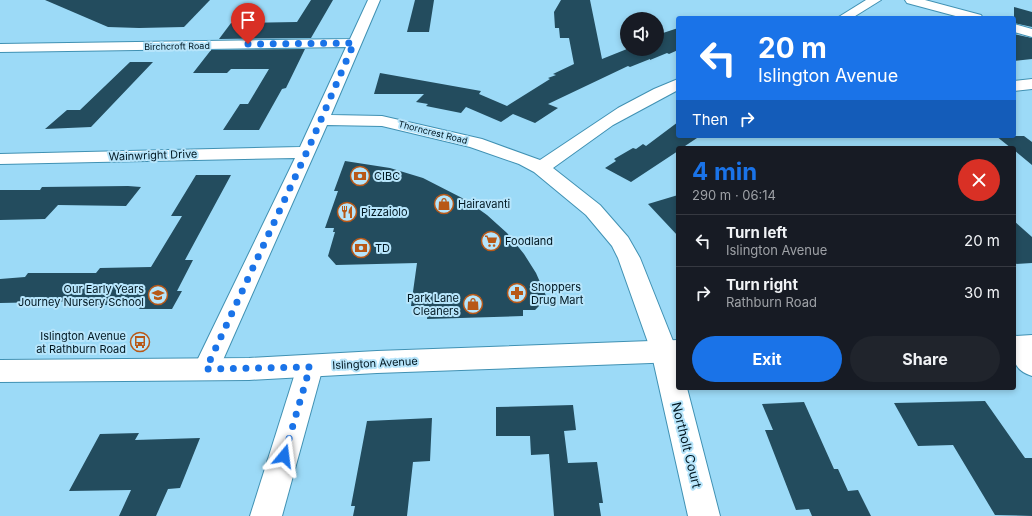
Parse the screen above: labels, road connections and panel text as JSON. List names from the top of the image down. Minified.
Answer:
{"streets":{"street":["Birchcroft Road","Thorncrest Road","Wainwright Drive","Islington Avenue","Northolt Court"]},"crossings":[["Thorncrest Road","Islington Avenue"],["Thorncrest Road","Northolt Court"],["Islington Avenue","Northolt Court"]],"places":{"bank":["CIBC","TD"],"shop":["Hairavanti","Park Lane Cleaners"],"restaurant":["Pizzaiolo"],"supermarket":["Foodland"],"pharmacy":["Shoppers Drug Mart"],"school or university":["Our Early Years Journey Nursery School"],"bus stop":["Islington Avenue at Rathburn Road"]},"page":{"turn":["20 m","Islington Avenue"],"then":"Then","heading":["4 min","290 m · 06:14"],"list":[{"name":"Turn left","note":"Islington Avenue","value":"20 m"},{"name":"Turn right","note":"Rathburn Road","value":"30 m"}],"buttons":["Exit","Share"]}}
